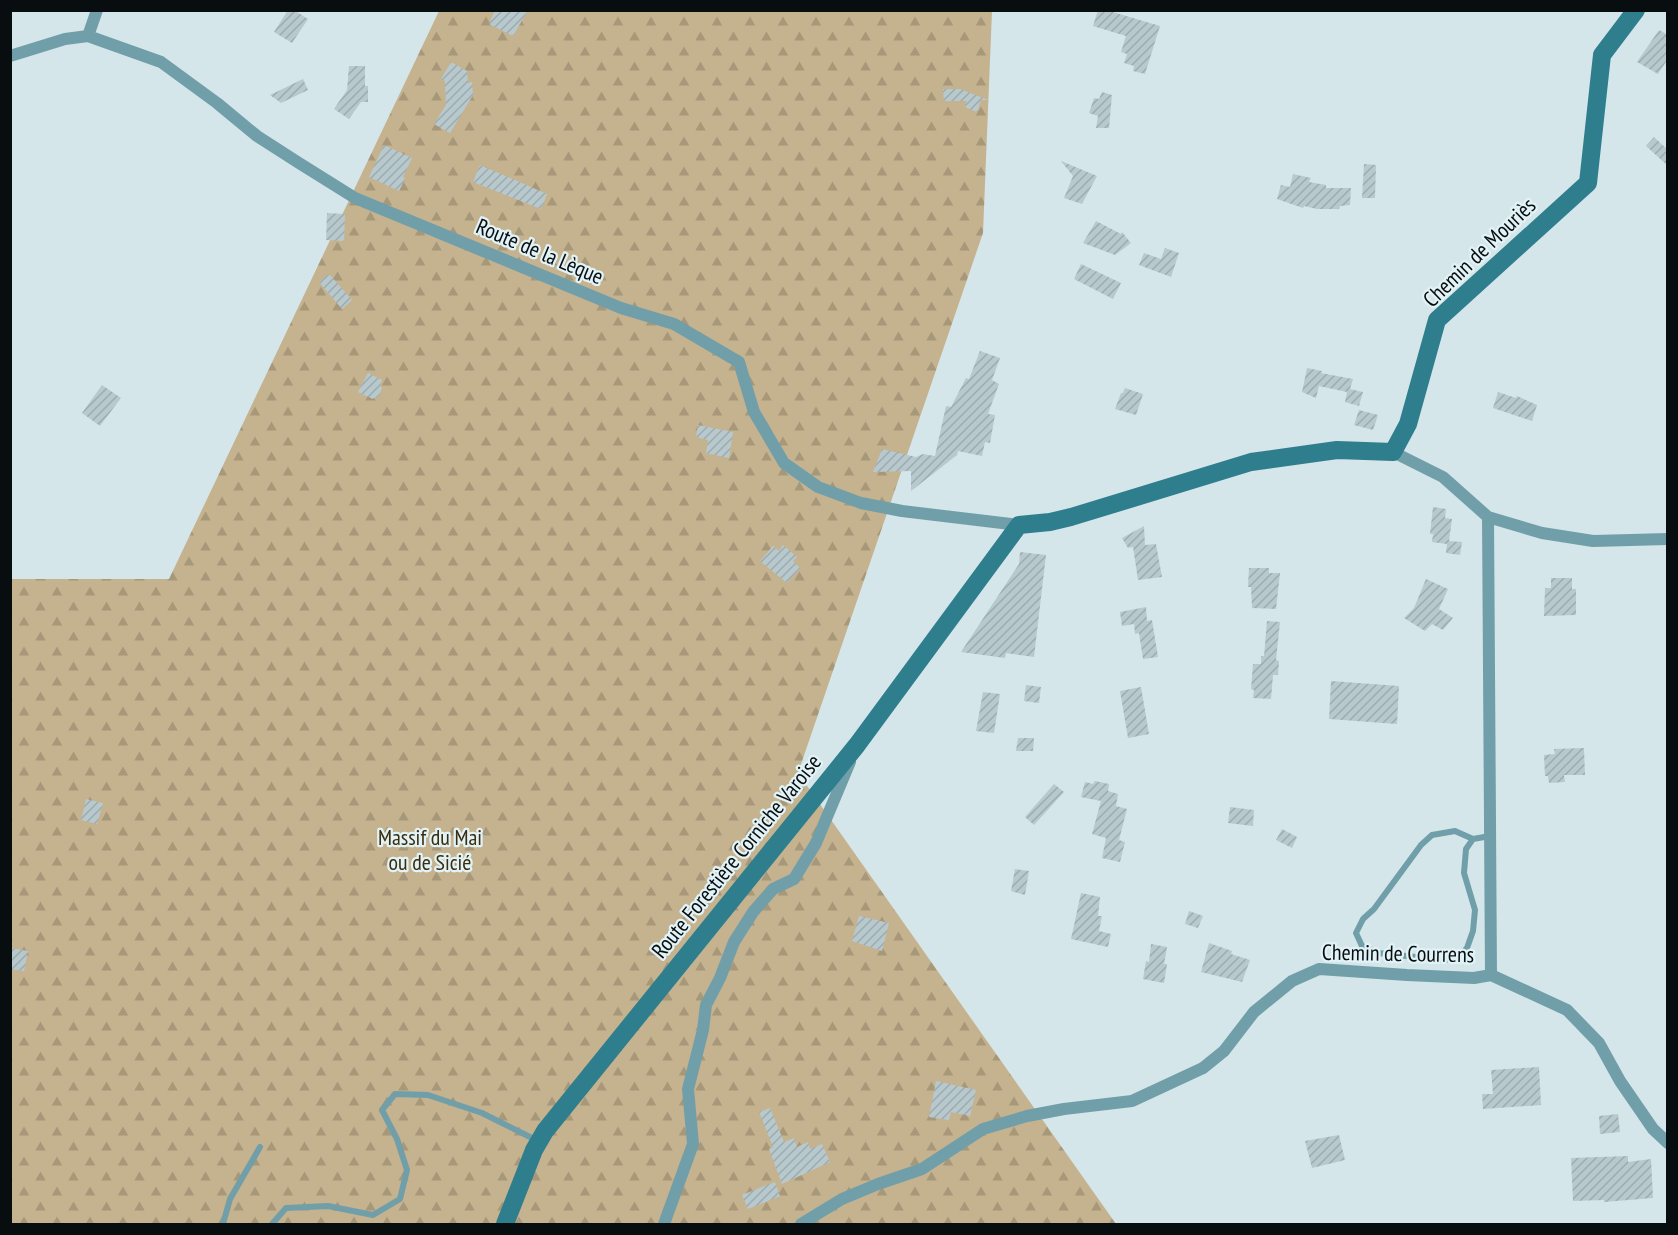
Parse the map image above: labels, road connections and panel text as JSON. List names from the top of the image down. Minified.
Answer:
{"streets":{"street":["Route de la Lèque","Chemin de Mouriès","Route Forestière Corniche Varoise","Chemin de Courrens"]},"crossings":[["Route de la Lèque","Route Forestière Corniche Varoise"]],"parks":["Massif du Mai ou de Sicié"]}
